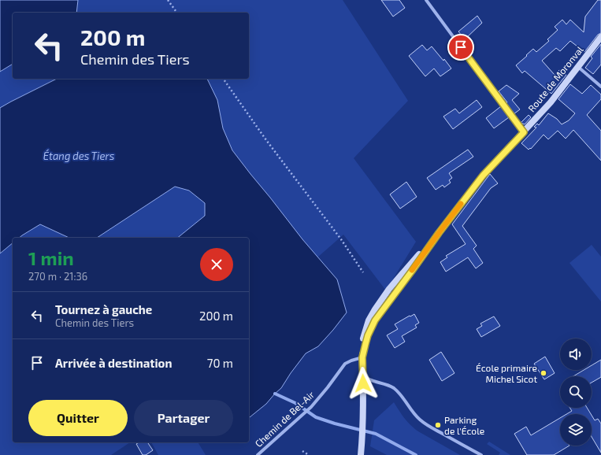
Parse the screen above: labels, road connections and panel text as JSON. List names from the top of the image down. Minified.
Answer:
{"streets":{"street":["Route de Moronval","Chemin de Bel-Air"]},"crossings":[["Route de Moronval","Chemin de Bel-Air"]],"water":["Étang des Tiers"],"places":["École primaire Michel Sicot","Parking de l'École"],"page":{"turn":["200 m","Chemin des Tiers"],"heading":["1 min","270 m · 21:36"],"list":[{"name":"Tournez à gauche","note":"Chemin des Tiers","value":"200 m"},{"name":"Arrivée à destination","value":"70 m"}],"buttons":["Quitter","Partager"]}}
